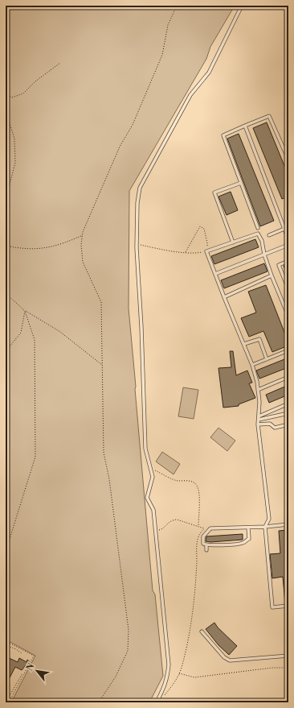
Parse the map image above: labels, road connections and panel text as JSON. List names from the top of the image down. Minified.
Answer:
{"north":"top left"}
